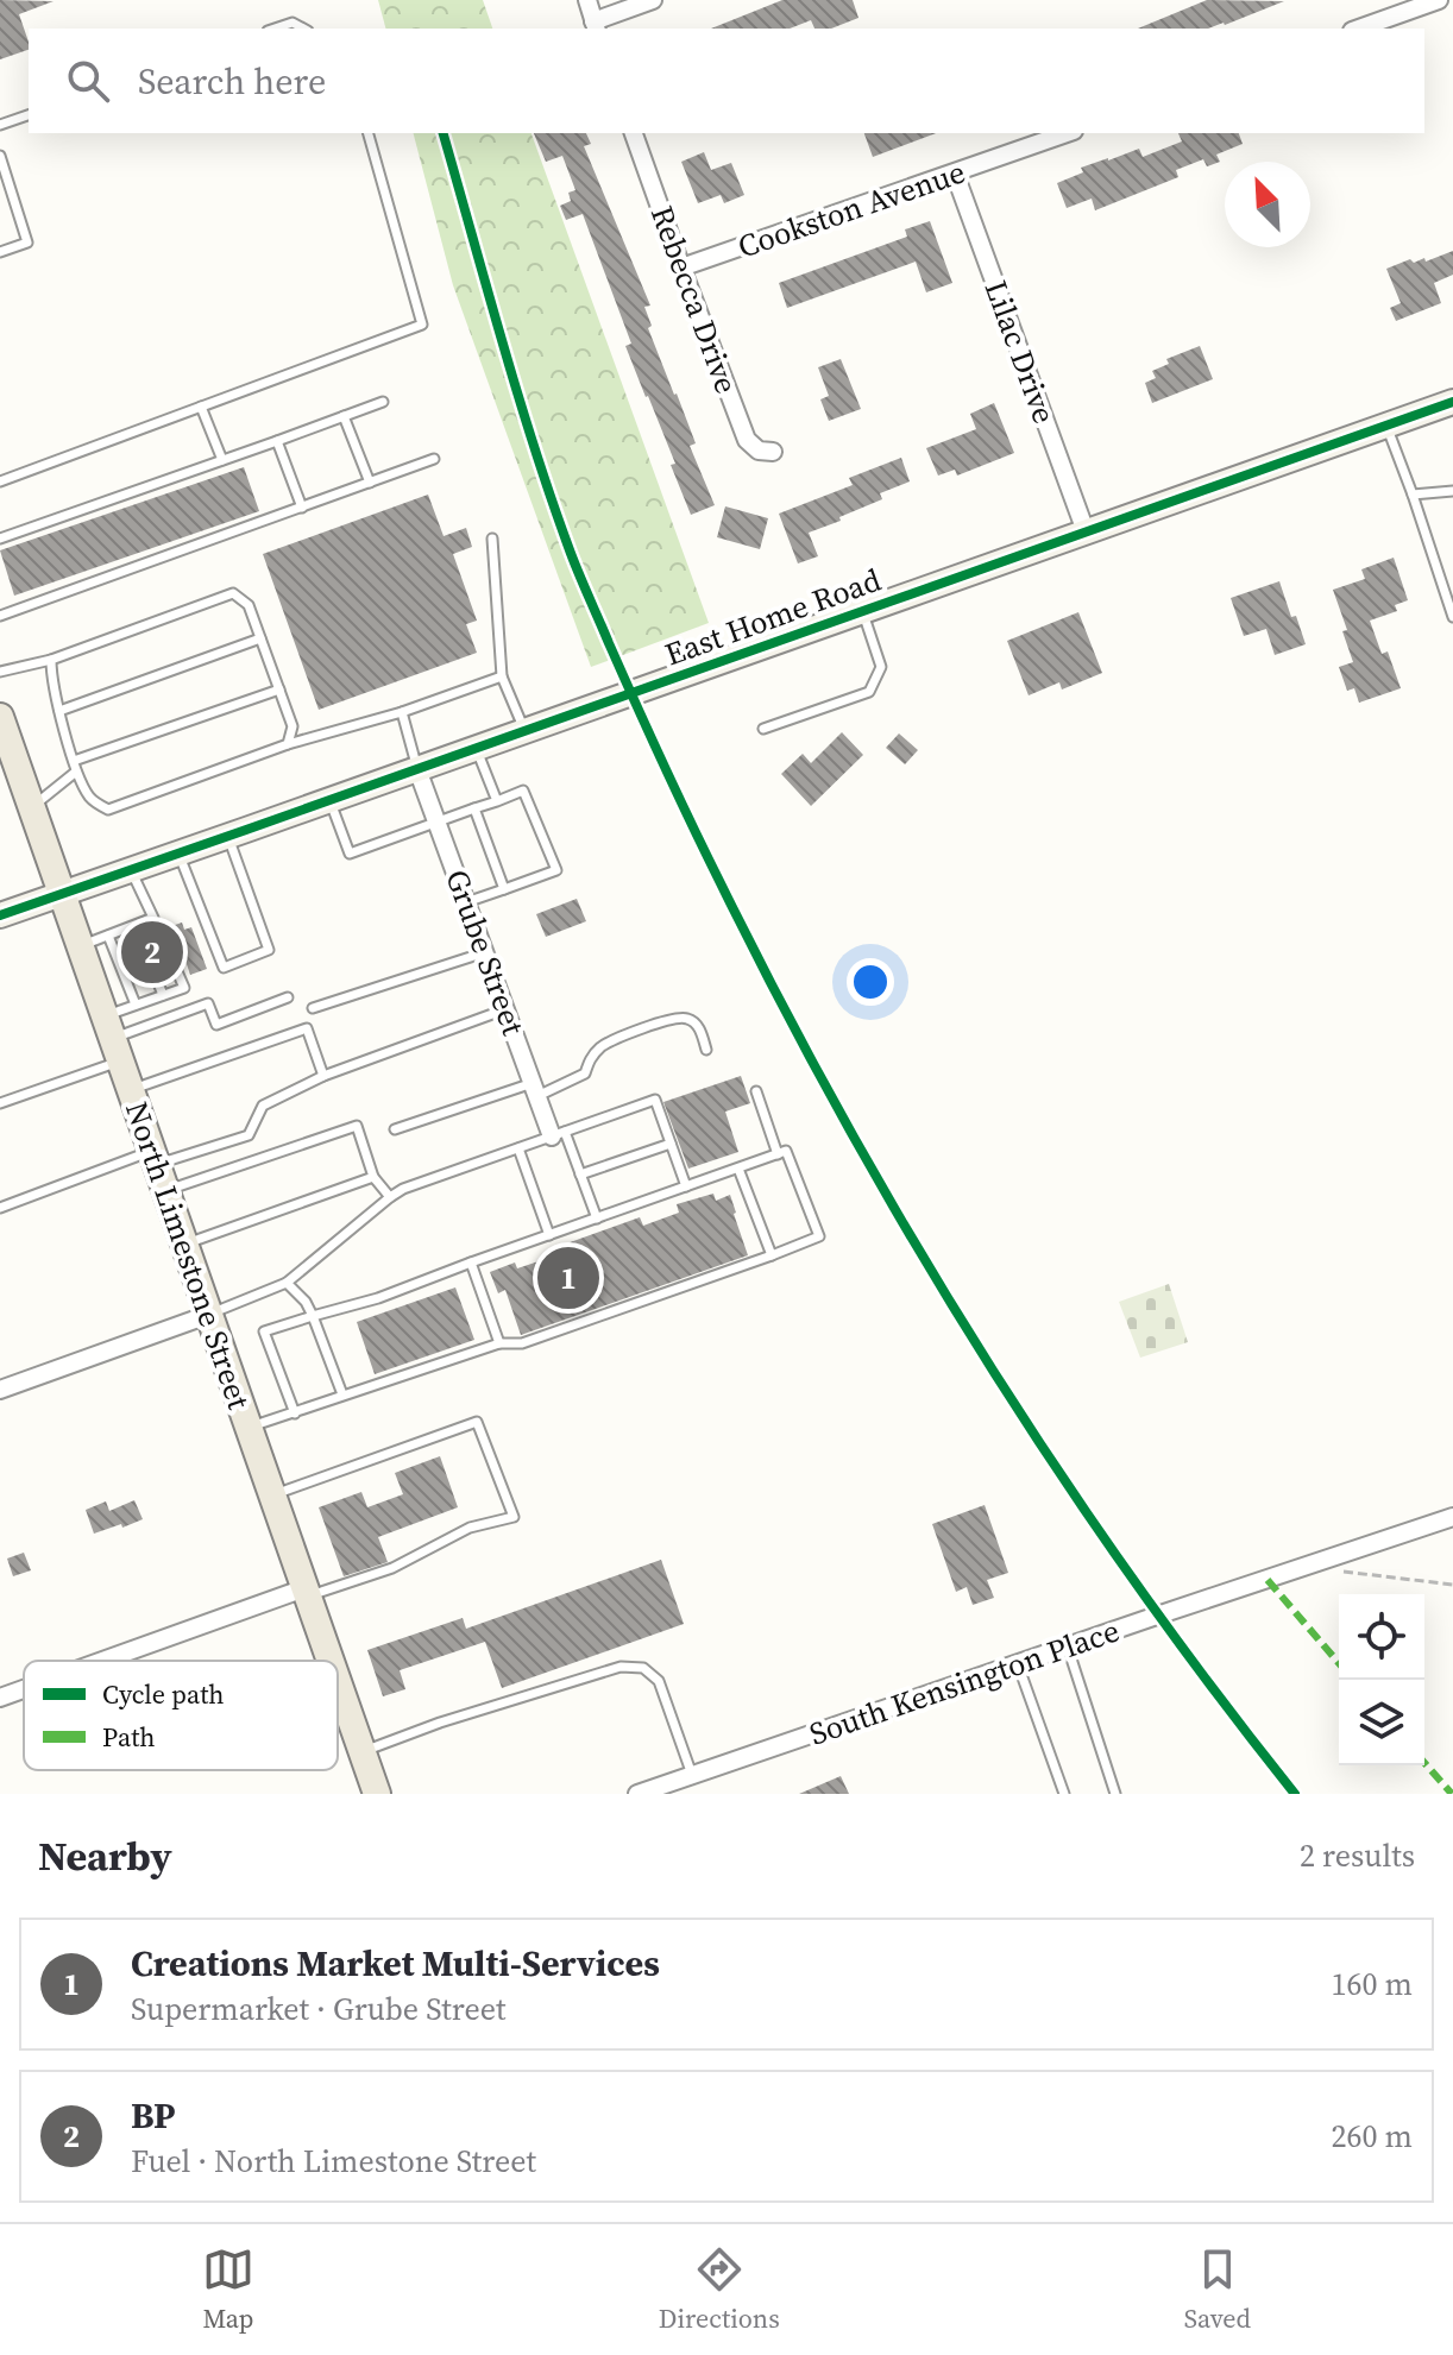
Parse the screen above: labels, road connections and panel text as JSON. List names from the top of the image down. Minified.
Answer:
{"streets":{"main road":["North Limestone Street"],"street":["Cookston Avenue","Rebecca Drive","Lilac Drive","East Home Road","Grube Street","South Kensington Place"]},"crossings":[["Cookston Avenue","Rebecca Drive"],["Cookston Avenue","Lilac Drive"],["Lilac Drive","East Home Road"],["East Home Road","Grube Street"],["East Home Road","North Limestone Street"]],"legend":["Cycle path","Path"],"north":"top left","page":{"search":"Search here","pins":["2","1"],"heading":["Nearby","2 results"],"list":[{"mark":"1","name":"Creations Market Multi-Services","note":"Supermarket · Grube Street","value":"160 m"},{"mark":"2","name":"BP","note":"Fuel · North Limestone Street","value":"260 m"}],"nav":["Map","Directions","Saved"]}}
